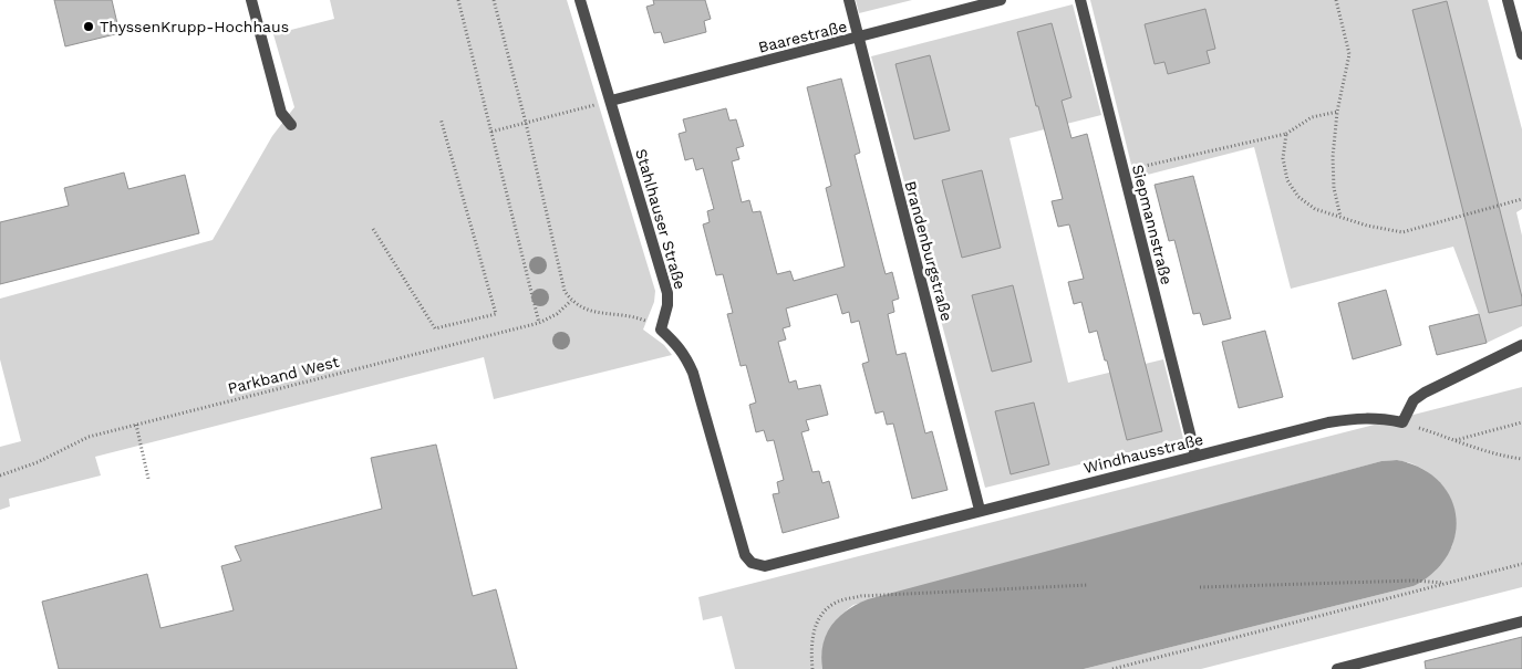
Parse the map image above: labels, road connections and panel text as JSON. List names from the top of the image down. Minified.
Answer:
{"streets":{"street":["Baarestraße","Stahlhauser Straße","Siepmannstraße","Brandenburgstraße","Windhausstraße"],"path":["Parkband West"]},"crossings":[["Baarestraße","Stahlhauser Straße"],["Baarestraße","Brandenburgstraße"],["Stahlhauser Straße","Windhausstraße"],["Siepmannstraße","Windhausstraße"],["Brandenburgstraße","Windhausstraße"]],"places":["ThyssenKrupp-Hochhaus"]}
